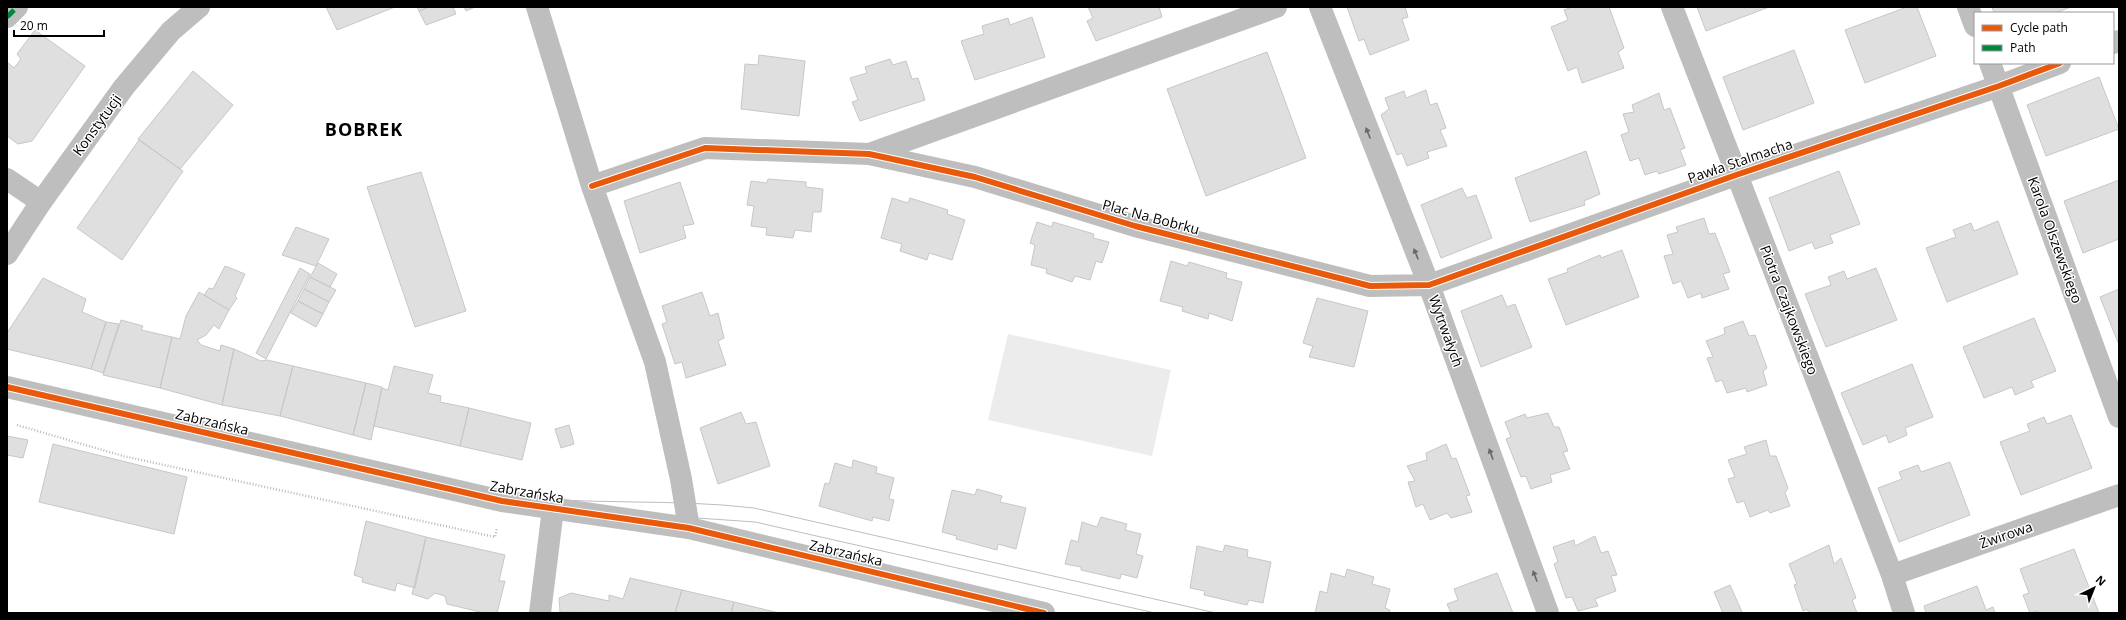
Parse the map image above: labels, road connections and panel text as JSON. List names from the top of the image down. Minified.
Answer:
{"streets":{"street":["Konstytucji","Pawła Stalmacha","Plac Na Bobrku","Karola Olszewskiego","Piotra Czajkowskiego","Wytrwałych","Zabrzańska","Żwirowa"]},"crossings":[["Pawła Stalmacha","Plac Na Bobrku"],["Pawła Stalmacha","Karola Olszewskiego"],["Pawła Stalmacha","Piotra Czajkowskiego"],["Pawła Stalmacha","Wytrwałych"],["Plac Na Bobrku","Wytrwałych"],["Piotra Czajkowskiego","Żwirowa"]],"one_way":["Wytrwałych"],"districts":["BOBREK"],"legend":["Cycle path","Path"],"scale_bar":"20 m","north":"top right"}
